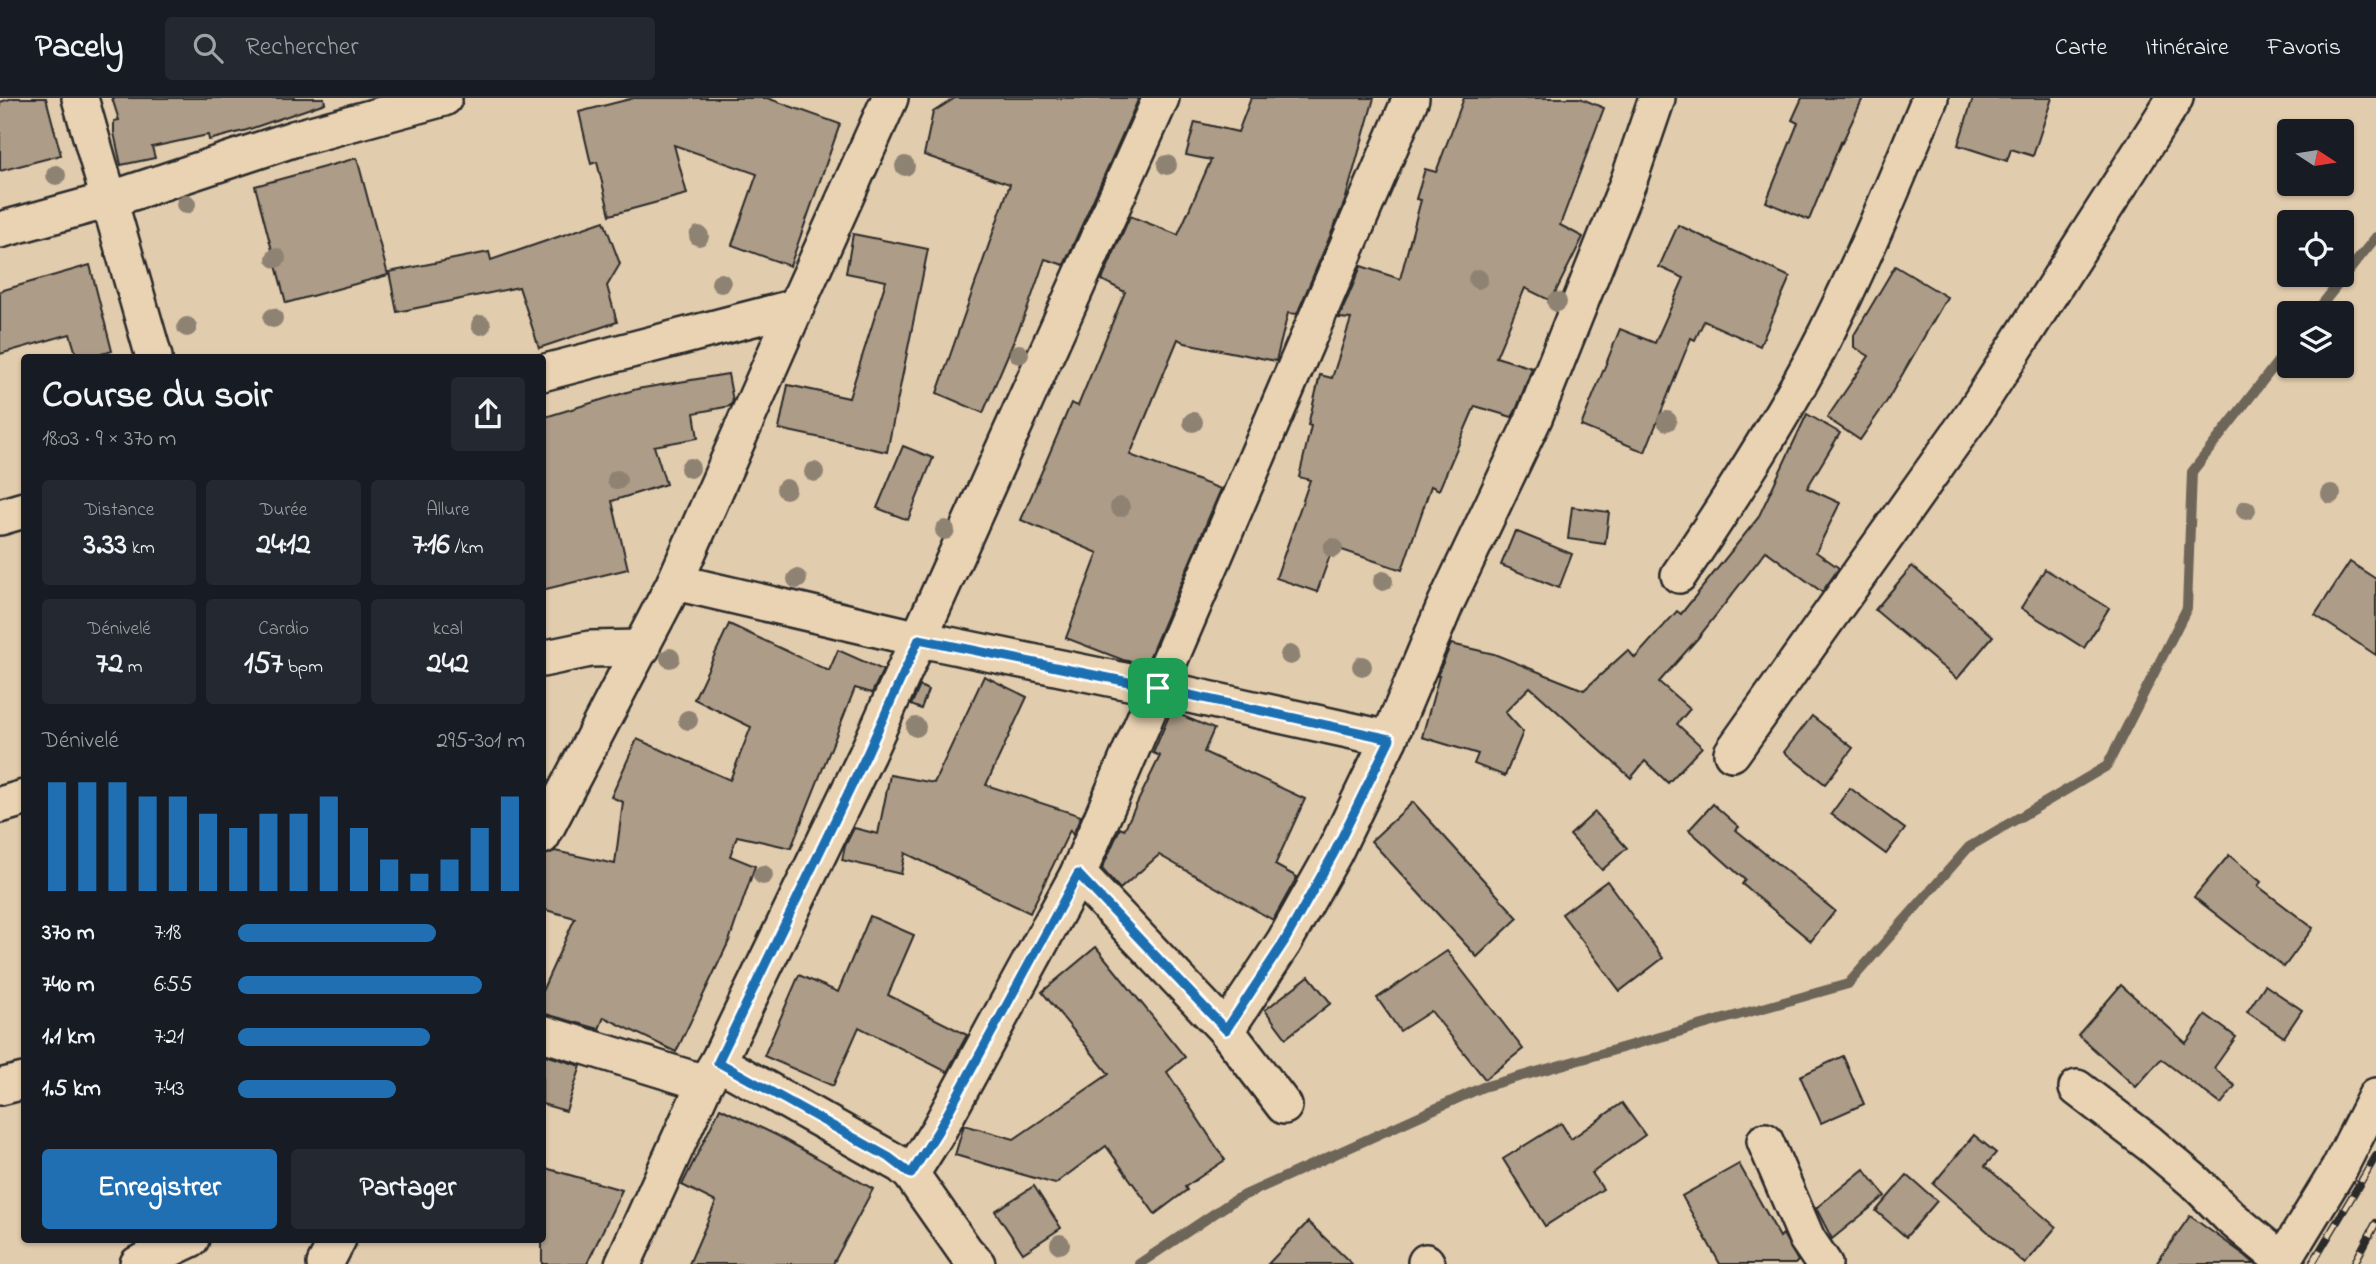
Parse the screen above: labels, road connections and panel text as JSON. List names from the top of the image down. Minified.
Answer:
{"north":"right","page":{"header":"Pacely","search":"Rechercher","nav":["Carte","Itinéraire","Favoris"],"heading":["Course du soir","18:03 · 9 × 370 m"],"stats":[["Distance","3.33 km"],["Durée","24:12"],["Allure","7:16 /km"],["Dénivelé","72 m"],["Cardio","157 bpm"],["kcal","242"]],"chart":["Dénivelé","295–301 m"],"list":[{"name":"370 m","note":"7:18"},{"name":"740 m","note":"6:55"},{"name":"1.1 km","note":"7:21"},{"name":"1.5 km","note":"7:43"}],"buttons":["Enregistrer","Partager"]}}
